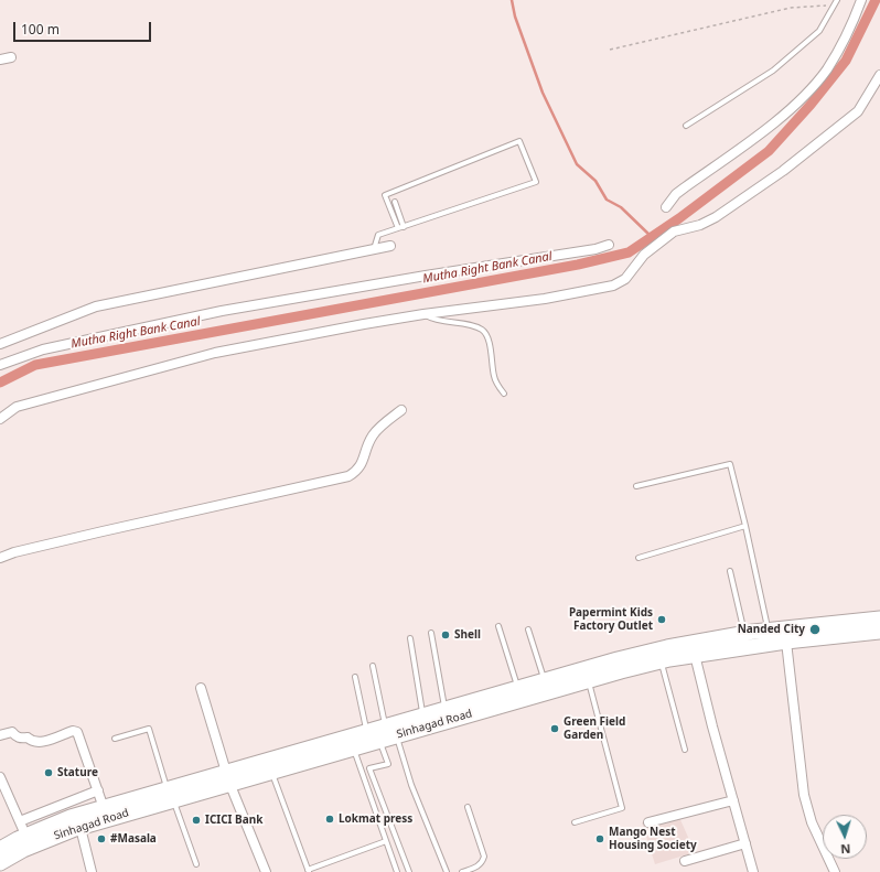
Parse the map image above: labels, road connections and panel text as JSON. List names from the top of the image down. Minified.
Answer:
{"streets":{"main road":["Sinhagad Road"]},"water":["Mutha Right Bank Canal"],"places":["Papermint Kids Factory Outlet","Nanded City","Shell","Green Field Garden","Stature","Lokmat press","ICICI Bank","#Masala","Mango Nest Housing Society"],"scale_bar":"100 m","north":"bottom"}
